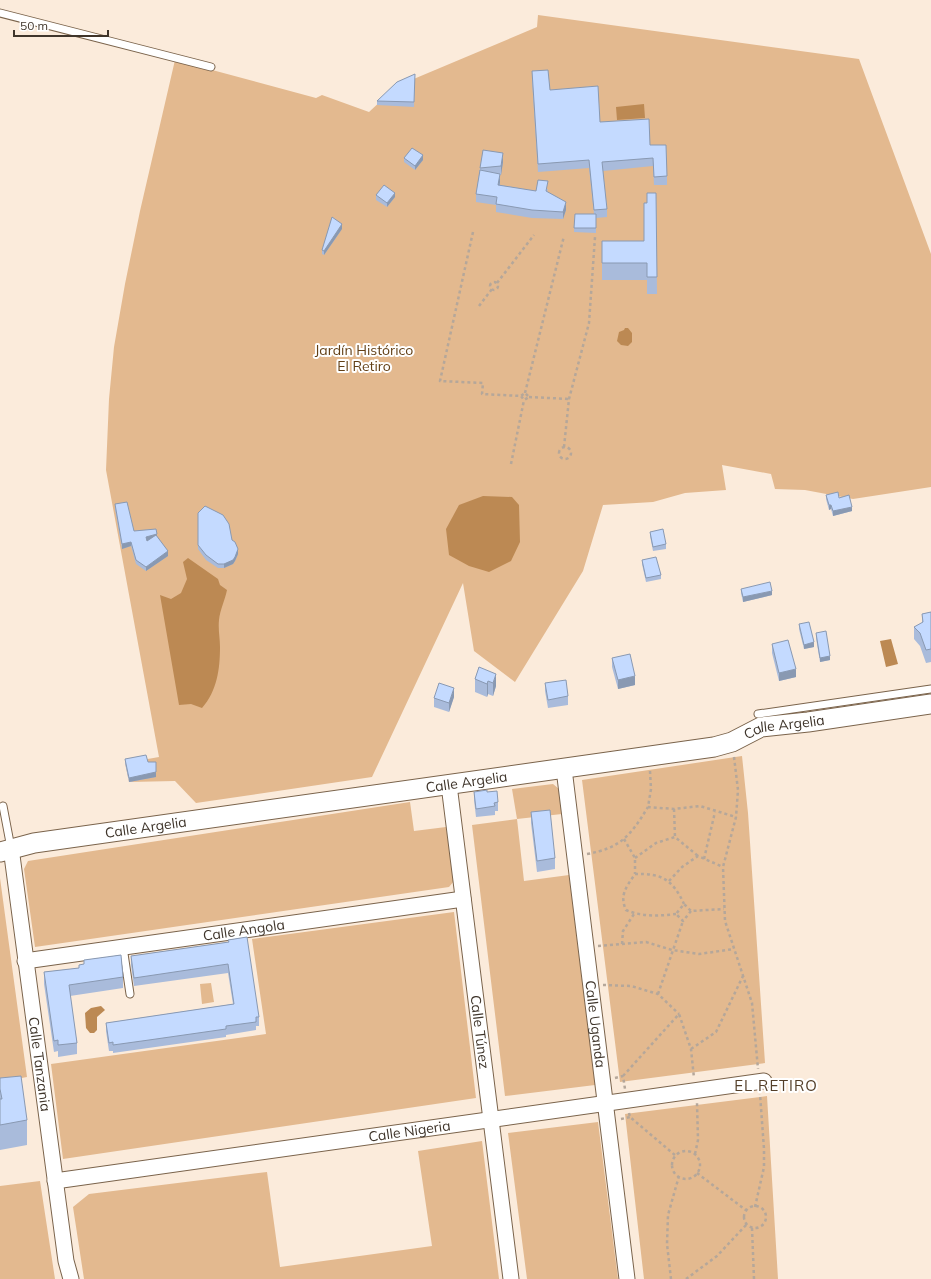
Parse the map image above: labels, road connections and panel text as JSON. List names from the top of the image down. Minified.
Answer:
{"streets":{"street":["Calle Argelia","Calle Angola","Calle Uganda","Calle Túnez","Calle Tanzania","Calle Nigeria"]},"crossings":[["Calle Argelia","Calle Uganda"],["Calle Argelia","Calle Túnez"],["Calle Argelia","Calle Tanzania"],["Calle Angola","Calle Túnez"],["Calle Angola","Calle Tanzania"],["Calle Uganda","Calle Nigeria"],["Calle Túnez","Calle Nigeria"],["Calle Tanzania","Calle Nigeria"]],"districts":["EL RETIRO"],"parks":["Jardín Histórico El Retiro"],"scale_bar":"50 m"}
